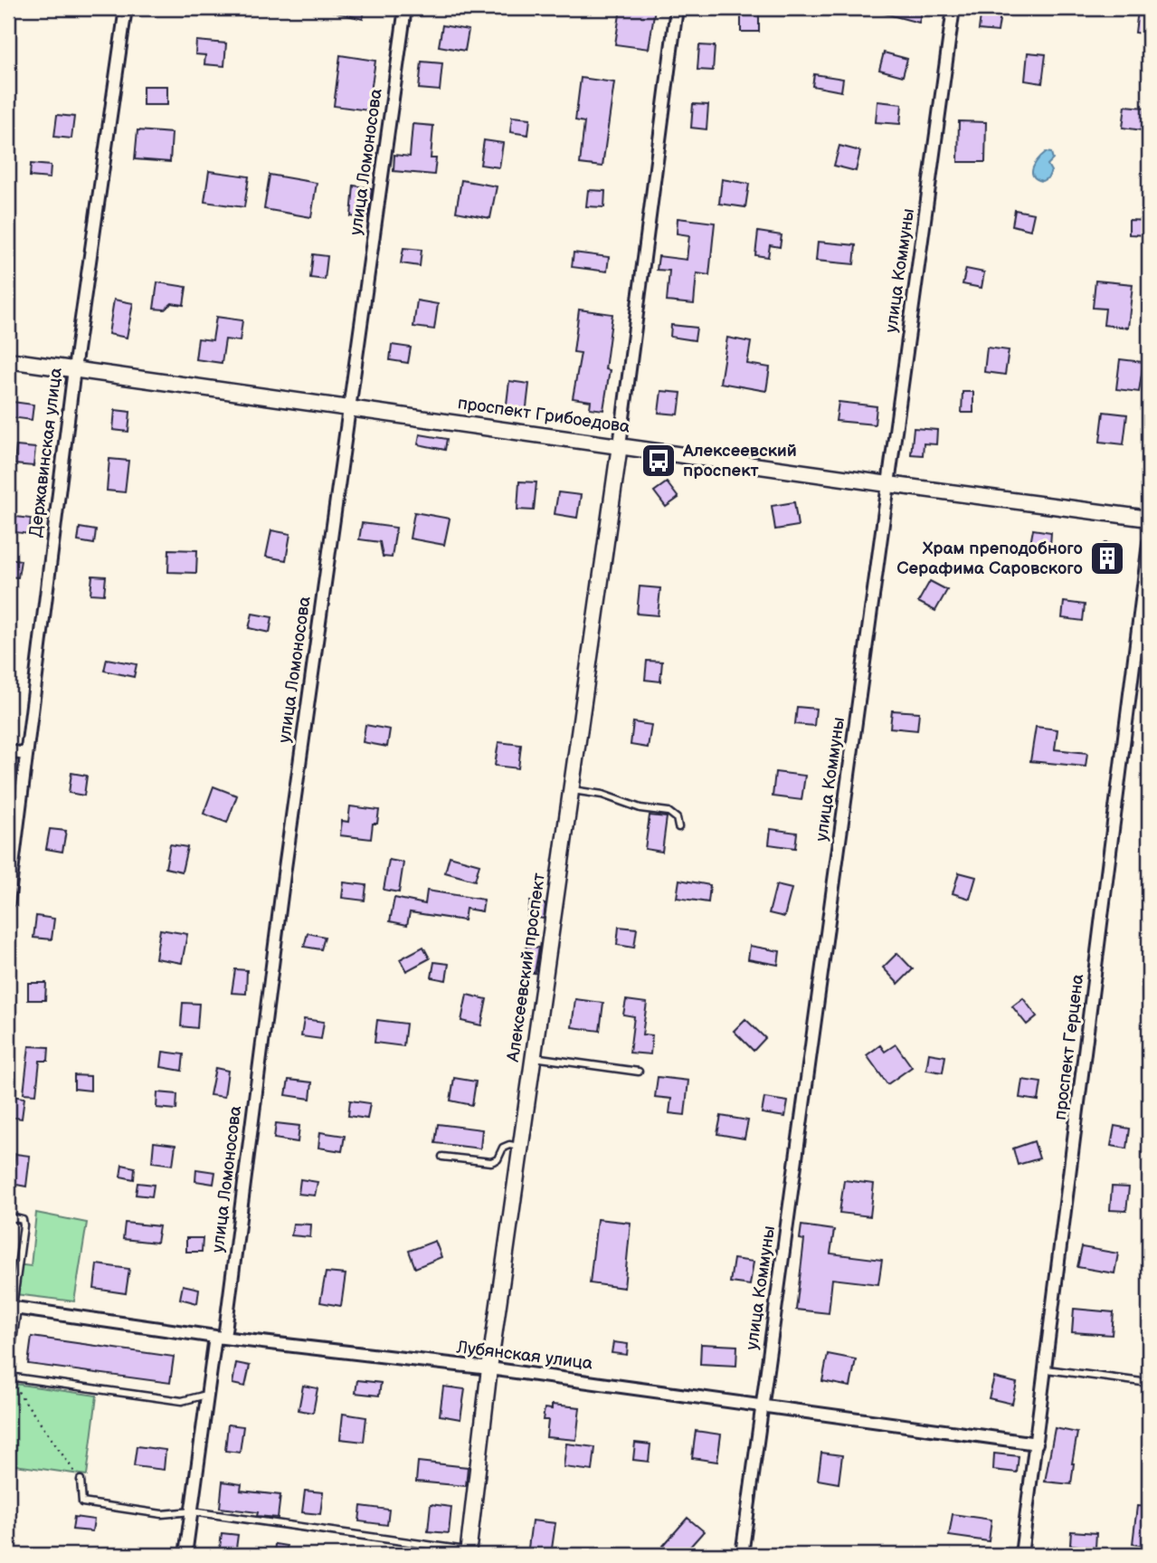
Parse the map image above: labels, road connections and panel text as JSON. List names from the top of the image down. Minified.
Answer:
{"streets":{"street":["улица Ломоносова","улица Коммуны","проспект Грибоедова","Державинская улица","Алексеевский проспект","проспект Герцена","Лубянская улица"]},"crossings":[["улица Ломоносова","проспект Грибоедова"],["улица Ломоносова","Лубянская улица"],["улица Коммуны","проспект Грибоедова"],["улица Коммуны","Лубянская улица"],["проспект Грибоедова","Державинская улица"],["проспект Грибоедова","Алексеевский проспект"],["Алексеевский проспект","Лубянская улица"],["проспект Герцена","Лубянская улица"]],"places":{"bus stop":["Алексеевский проспект"],"building":["Храм преподобного Серафима Саровского"]}}
